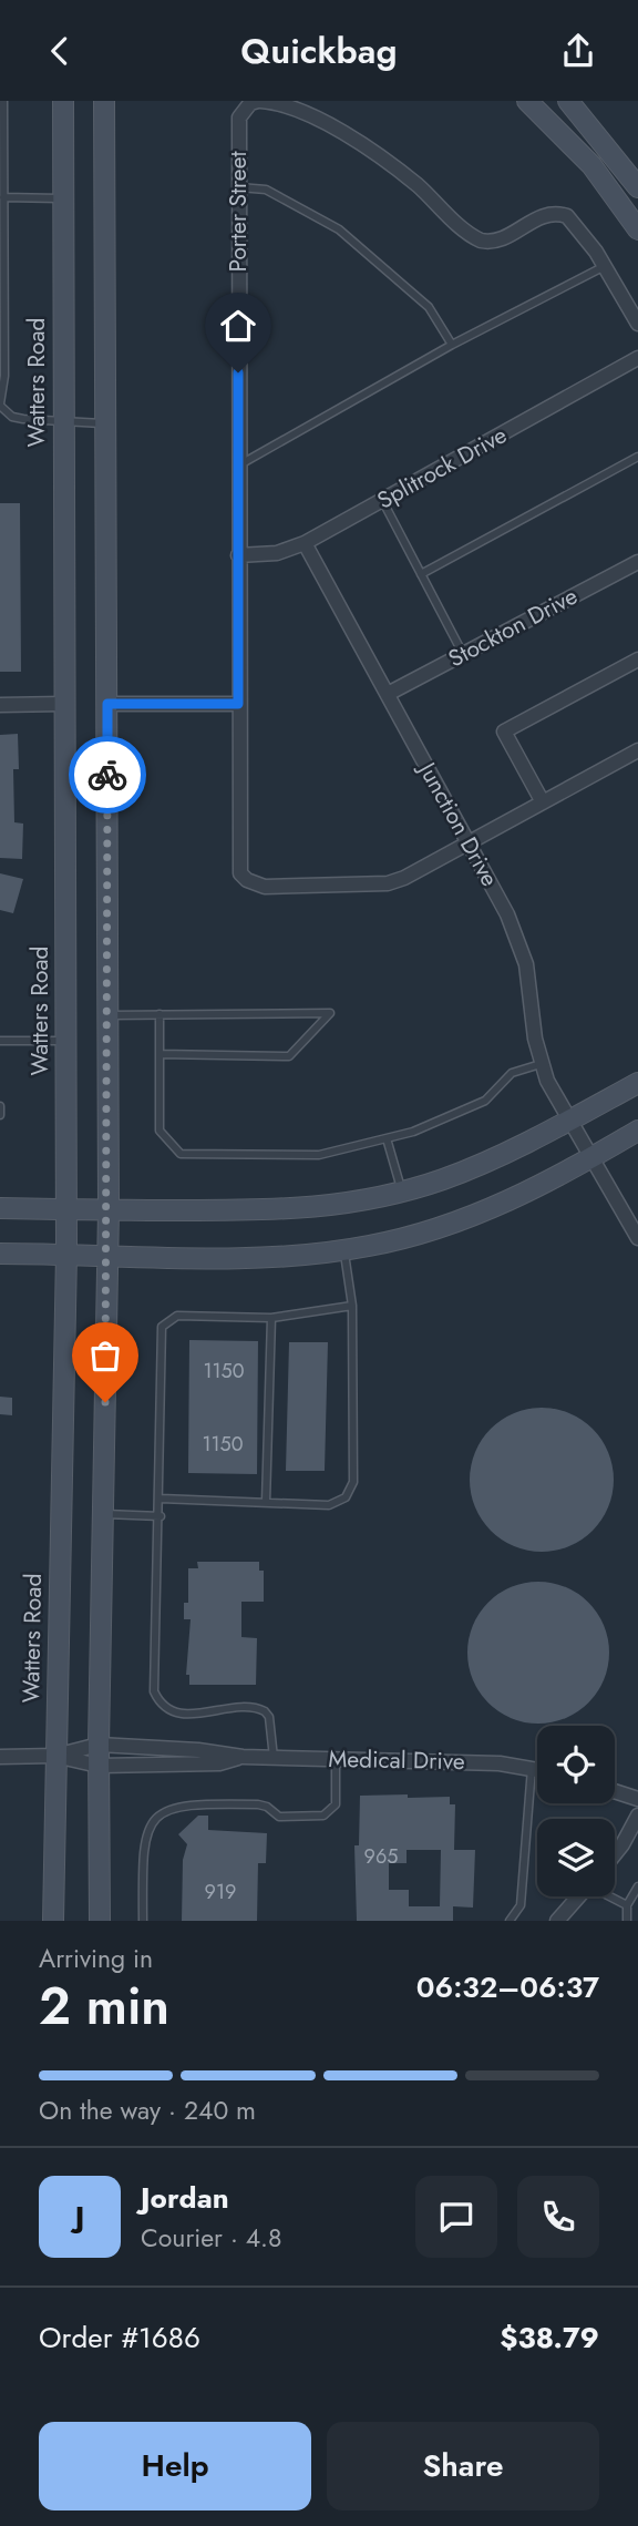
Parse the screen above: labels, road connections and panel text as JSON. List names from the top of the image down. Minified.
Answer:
{"streets":{"main road":["Watters Road"],"street":["Porter Street","Splitrock Drive","Stockton Drive","Junction Drive","Medical Drive"]},"crossings":[["Porter Street","Splitrock Drive"],["Porter Street","Junction Drive"],["Watters Road","Medical Drive"],["Splitrock Drive","Junction Drive"],["Stockton Drive","Junction Drive"]],"house_numbers":["1150","1150","965","919"],"page":{"header":"Quickbag","heading":["2 min","Arriving in","06:32–06:37"],"panel":["Jordan","Courier · 4.8","Order #1686","$38.79"],"bar":"On the way · 240 m","round":"J","buttons":["Help","Share"]}}
